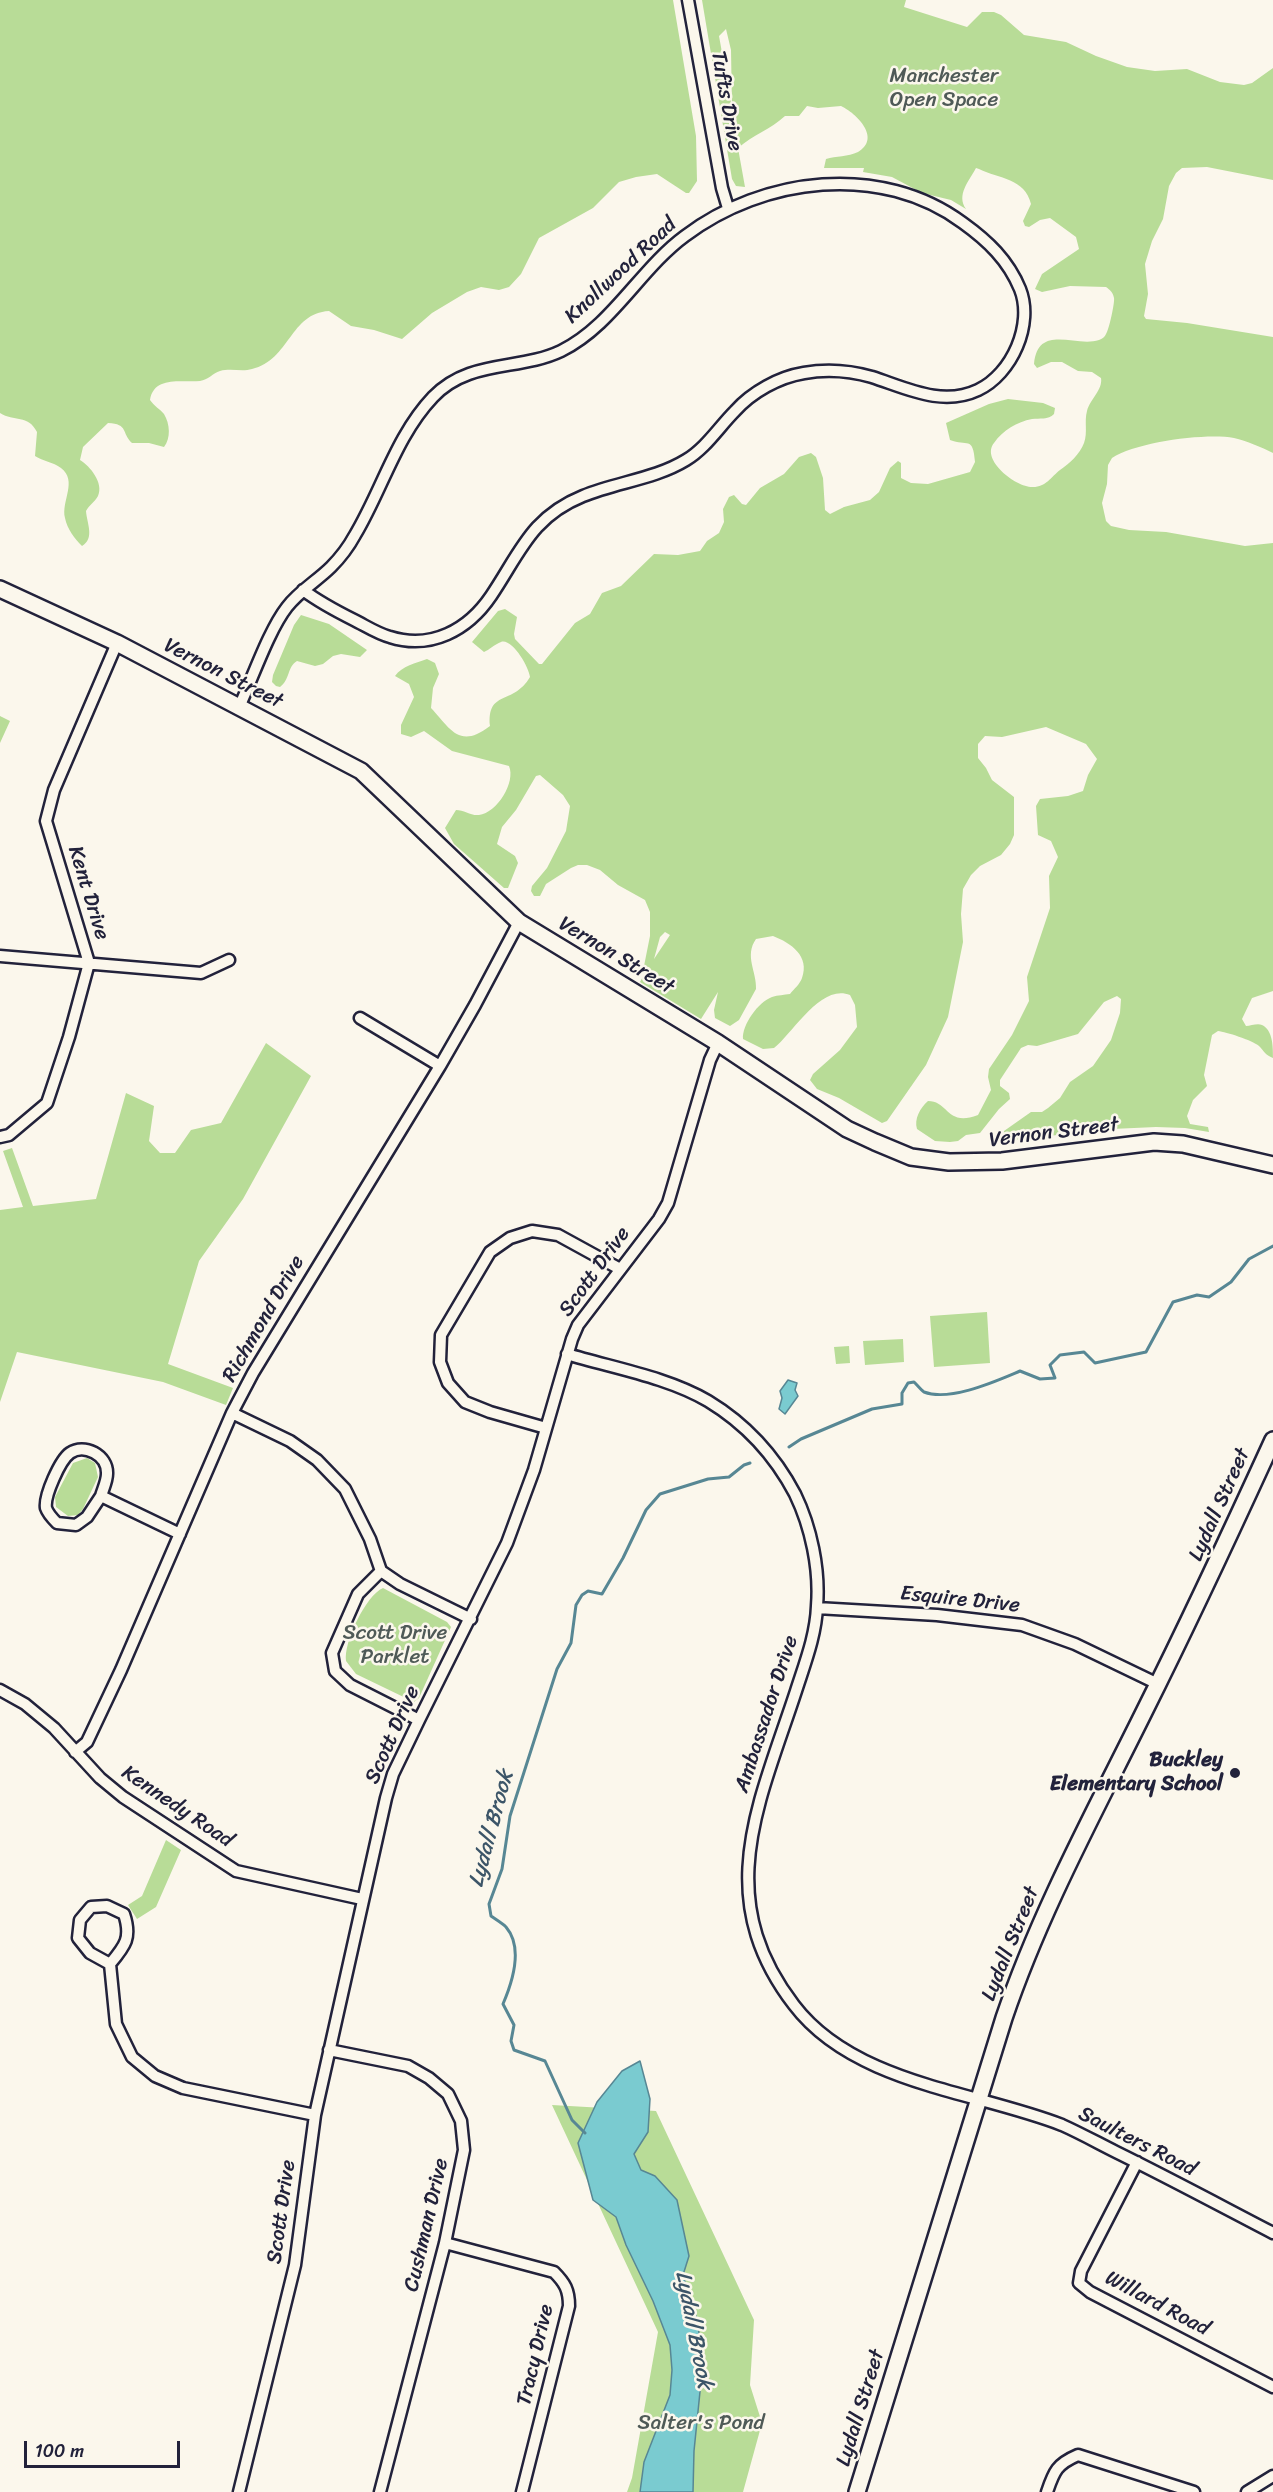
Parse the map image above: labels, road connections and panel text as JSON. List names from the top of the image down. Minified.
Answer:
{"streets":{"street":["Tufts Drive","Knollwood Road","Vernon Street","Kent Drive","Scott Drive","Richmond Drive","Lydall Street","Esquire Drive","Ambassador Drive","Kennedy Road","Saulters Road","Cushman Drive","Willard Road","Tracy Drive"]},"crossings":[["Tufts Drive","Knollwood Road"],["Knollwood Road","Vernon Street"],["Vernon Street","Kent Drive"],["Vernon Street","Scott Drive"],["Vernon Street","Richmond Drive"],["Scott Drive","Ambassador Drive"],["Scott Drive","Kennedy Road"],["Scott Drive","Cushman Drive"],["Richmond Drive","Kennedy Road"],["Lydall Street","Esquire Drive"],["Lydall Street","Ambassador Drive"],["Lydall Street","Saulters Road"],["Esquire Drive","Ambassador Drive"],["Ambassador Drive","Saulters Road"],["Saulters Road","Willard Road"],["Cushman Drive","Tracy Drive"]],"water":["Lydall Brook"],"parks":["Manchester Open Space","Scott Drive Parklet","Salter's Pond"],"places":["Buckley Elementary School"],"scale_bar":"100 m"}
